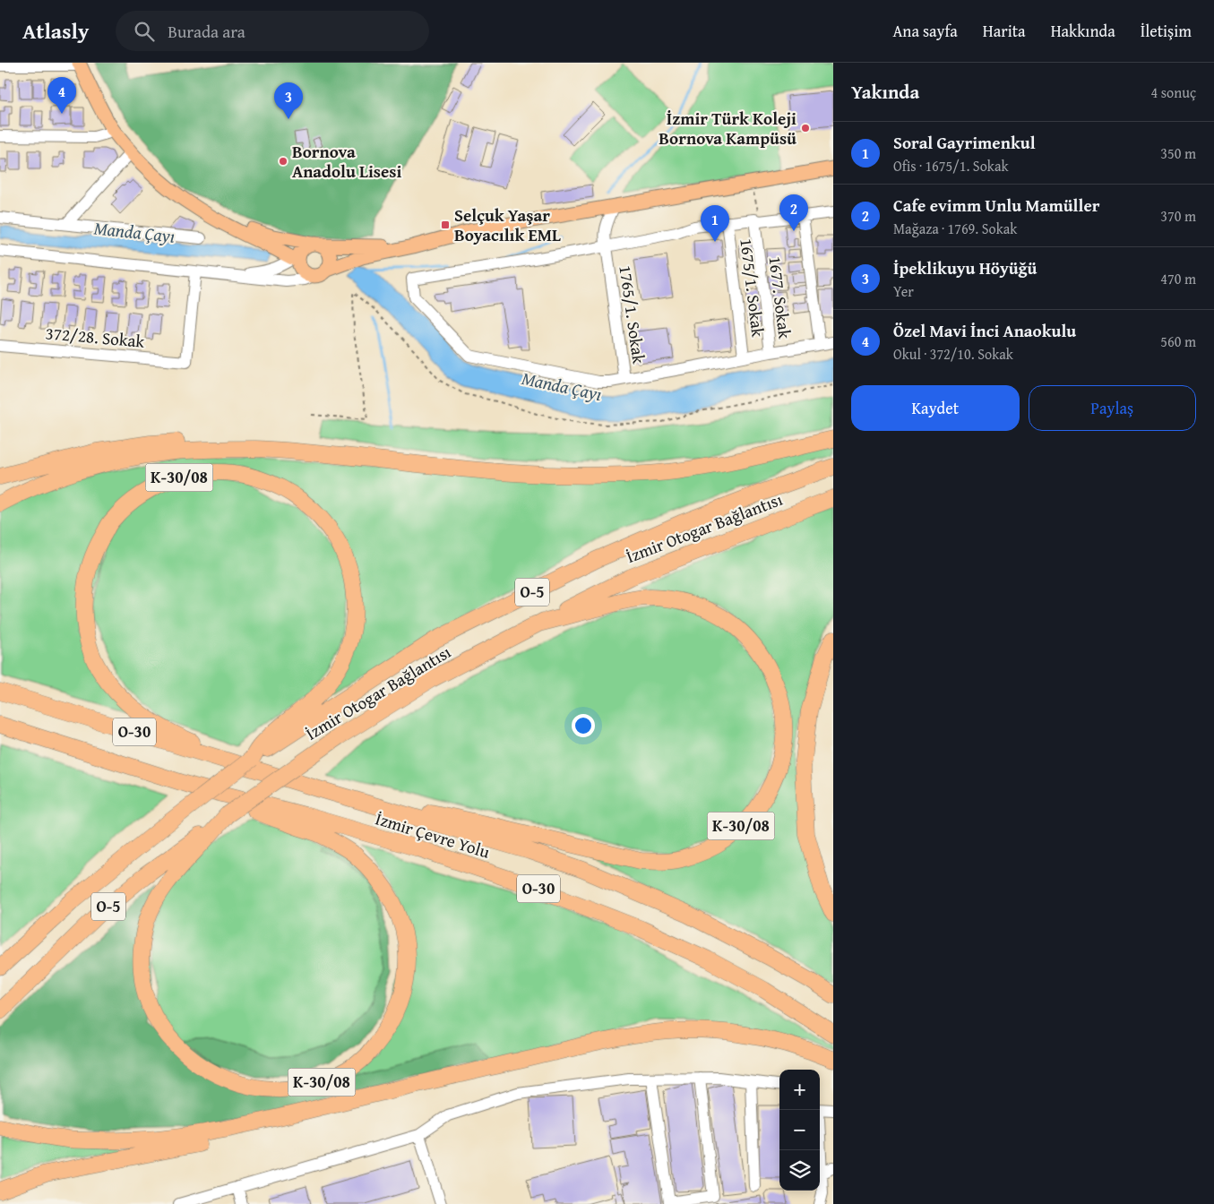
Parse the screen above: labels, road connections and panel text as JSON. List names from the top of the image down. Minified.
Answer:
{"streets":{"highway":["K-30/08","İzmir Otogar Bağlantısı","O-5","O-30","İzmir Çevre Yolu"],"street":["1675/1. Sokak","1677. Sokak","1765/1. Sokak","372/28. Sokak"]},"crossings":[["1675/1. Sokak","1677. Sokak"],["1675/1. Sokak","1765/1. Sokak"],["1677. Sokak","1765/1. Sokak"],["K-30/08","İzmir Otogar Bağlantısı"],["K-30/08","O-5"],["K-30/08","İzmir Çevre Yolu"],["İzmir Otogar Bağlantısı","O-5"]],"water":["Manda Çayı"],"places":{"other":["İzmir Türk Koleji Bornova Kampüsü","Bornova Anadolu Lisesi"],"transit":["Selçuk Yaşar Boyacılık EML"]},"page":{"header":"Atlasly","search":"Burada ara","nav":["Ana sayfa","Harita","Hakkında","İletişim"],"heading":["Yakında","4 sonuç"],"pins":["4","3","2","1"],"list":[{"mark":"1","name":"Soral Gayrimenkul","note":"Ofis · 1675/1. Sokak","value":"350 m"},{"mark":"2","name":"Cafe evimm Unlu Mamüller","note":"Mağaza · 1769. Sokak","value":"370 m"},{"mark":"3","name":"İpeklikuyu Höyüğü","note":"Yer","value":"470 m"},{"mark":"4","name":"Özel Mavi İnci Anaokulu","note":"Okul · 372/10. Sokak","value":"560 m"}],"buttons":["Kaydet","Paylaş"],"map_buttons":["+","−"]}}
